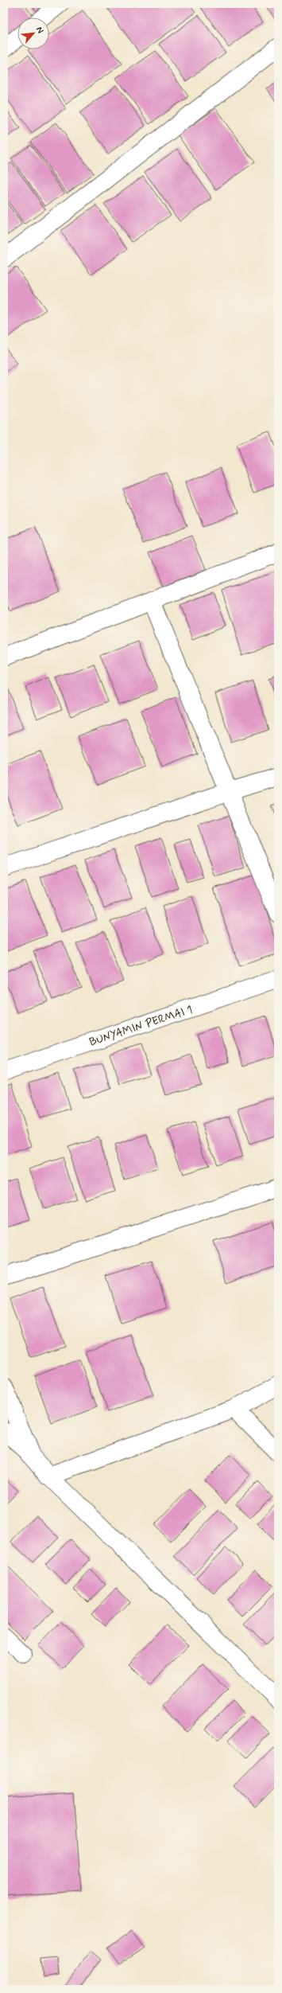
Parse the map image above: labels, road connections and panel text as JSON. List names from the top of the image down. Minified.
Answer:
{"streets":{"street":["BUNYAMIN PERMAI 1"]},"north":"top right"}
